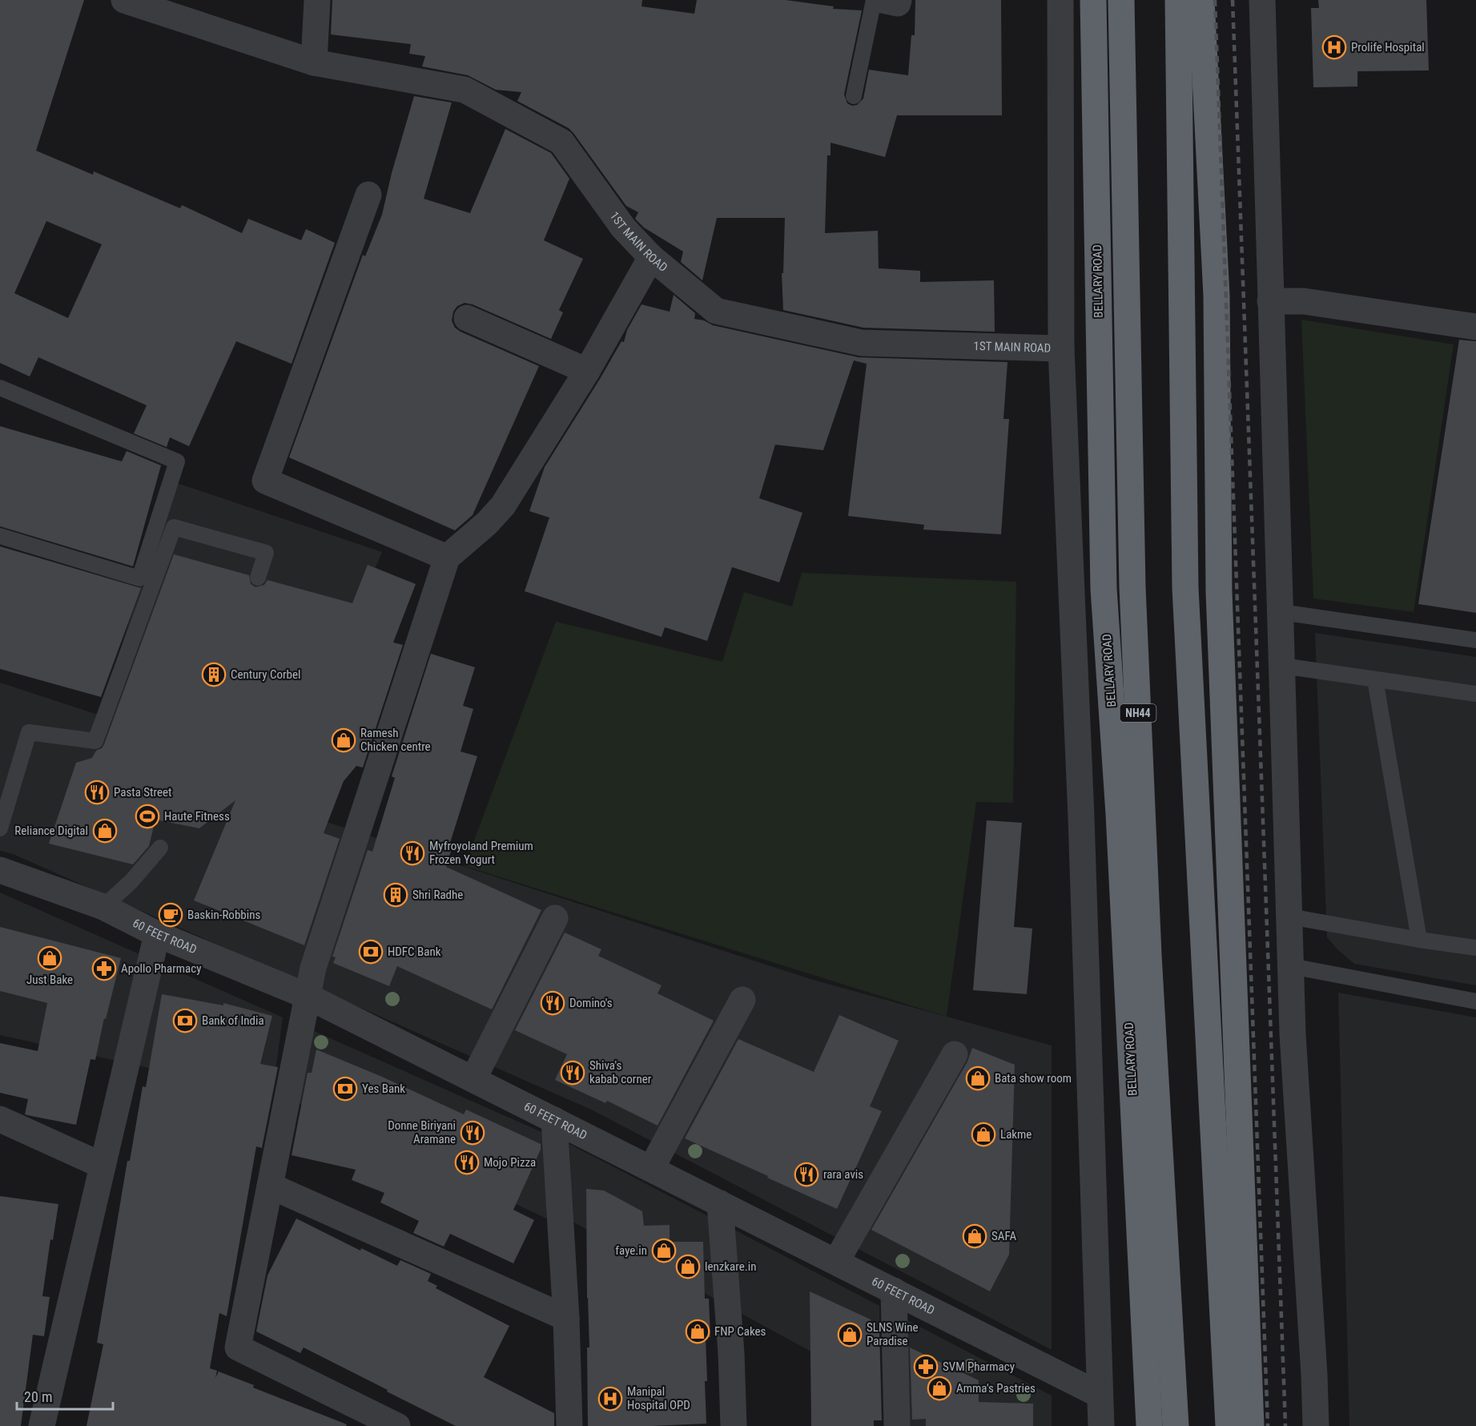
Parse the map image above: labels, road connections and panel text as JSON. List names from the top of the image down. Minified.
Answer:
{"streets":{"highway":["BELLARY ROAD","NH44"],"street":["1ST MAIN ROAD","60 FEET ROAD"]},"places":{"hospital":["Prolife Hospital","Manipal Hospital OPD"],"building":["Century Corbel","Shri Radhe"],"shop":["Ramesh Chicken centre","Reliance Digital","Just Bake","Bata show room","Lakme","SAFA","faye.in","lenzkare.in","FNP Cakes","SLNS Wine Paradise","Amma's Pastries"],"restaurant":["Pasta Street","Myfroyoland Premium Frozen Yogurt","Domino's","Shiva's kabab corner","Donne Biriyani Aramane","Mojo Pizza","rara avis"],"sports":["Haute Fitness"],"cafe":["Baskin-Robbins"],"bank":["HDFC Bank","Bank of India","Yes Bank"],"pharmacy":["Apollo Pharmacy","SVM Pharmacy"]},"scale_bar":"20 m"}
